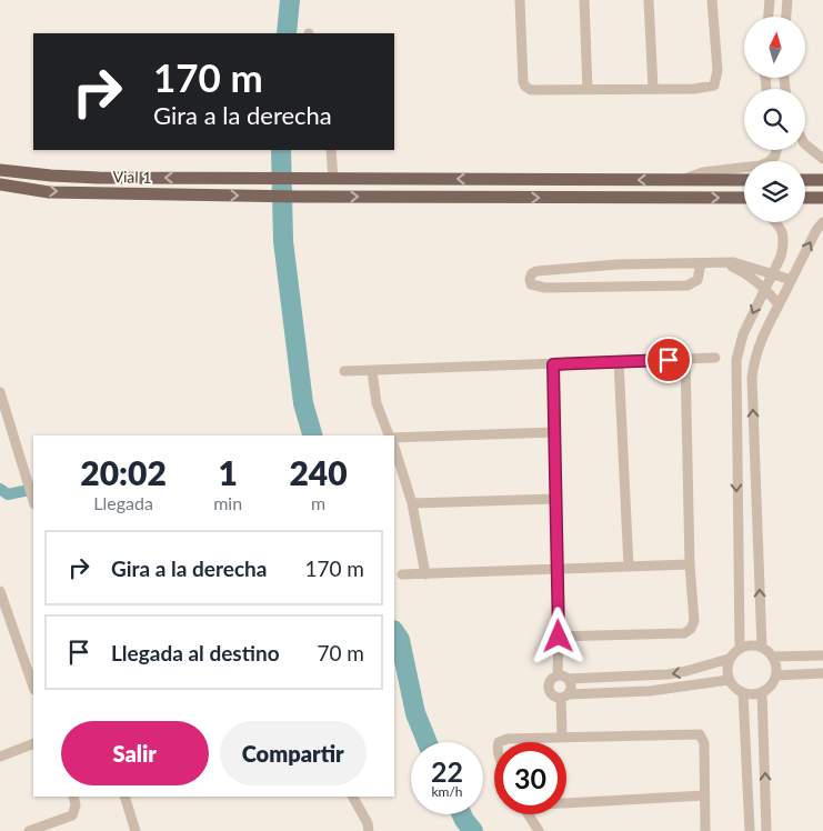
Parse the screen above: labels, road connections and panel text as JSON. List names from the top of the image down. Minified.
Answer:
{"streets":{"main road":["Vial 1"]},"north":"top","page":{"turn":["170 m","Gira a la derecha"],"eta":["20:02","Llegada","1","min","240","m"],"list":[{"name":"Gira a la derecha","value":"170 m"},{"name":"Llegada al destino","value":"70 m"}],"buttons":["Salir","Compartir"],"speed":"22 km/h","limit":"30"}}
